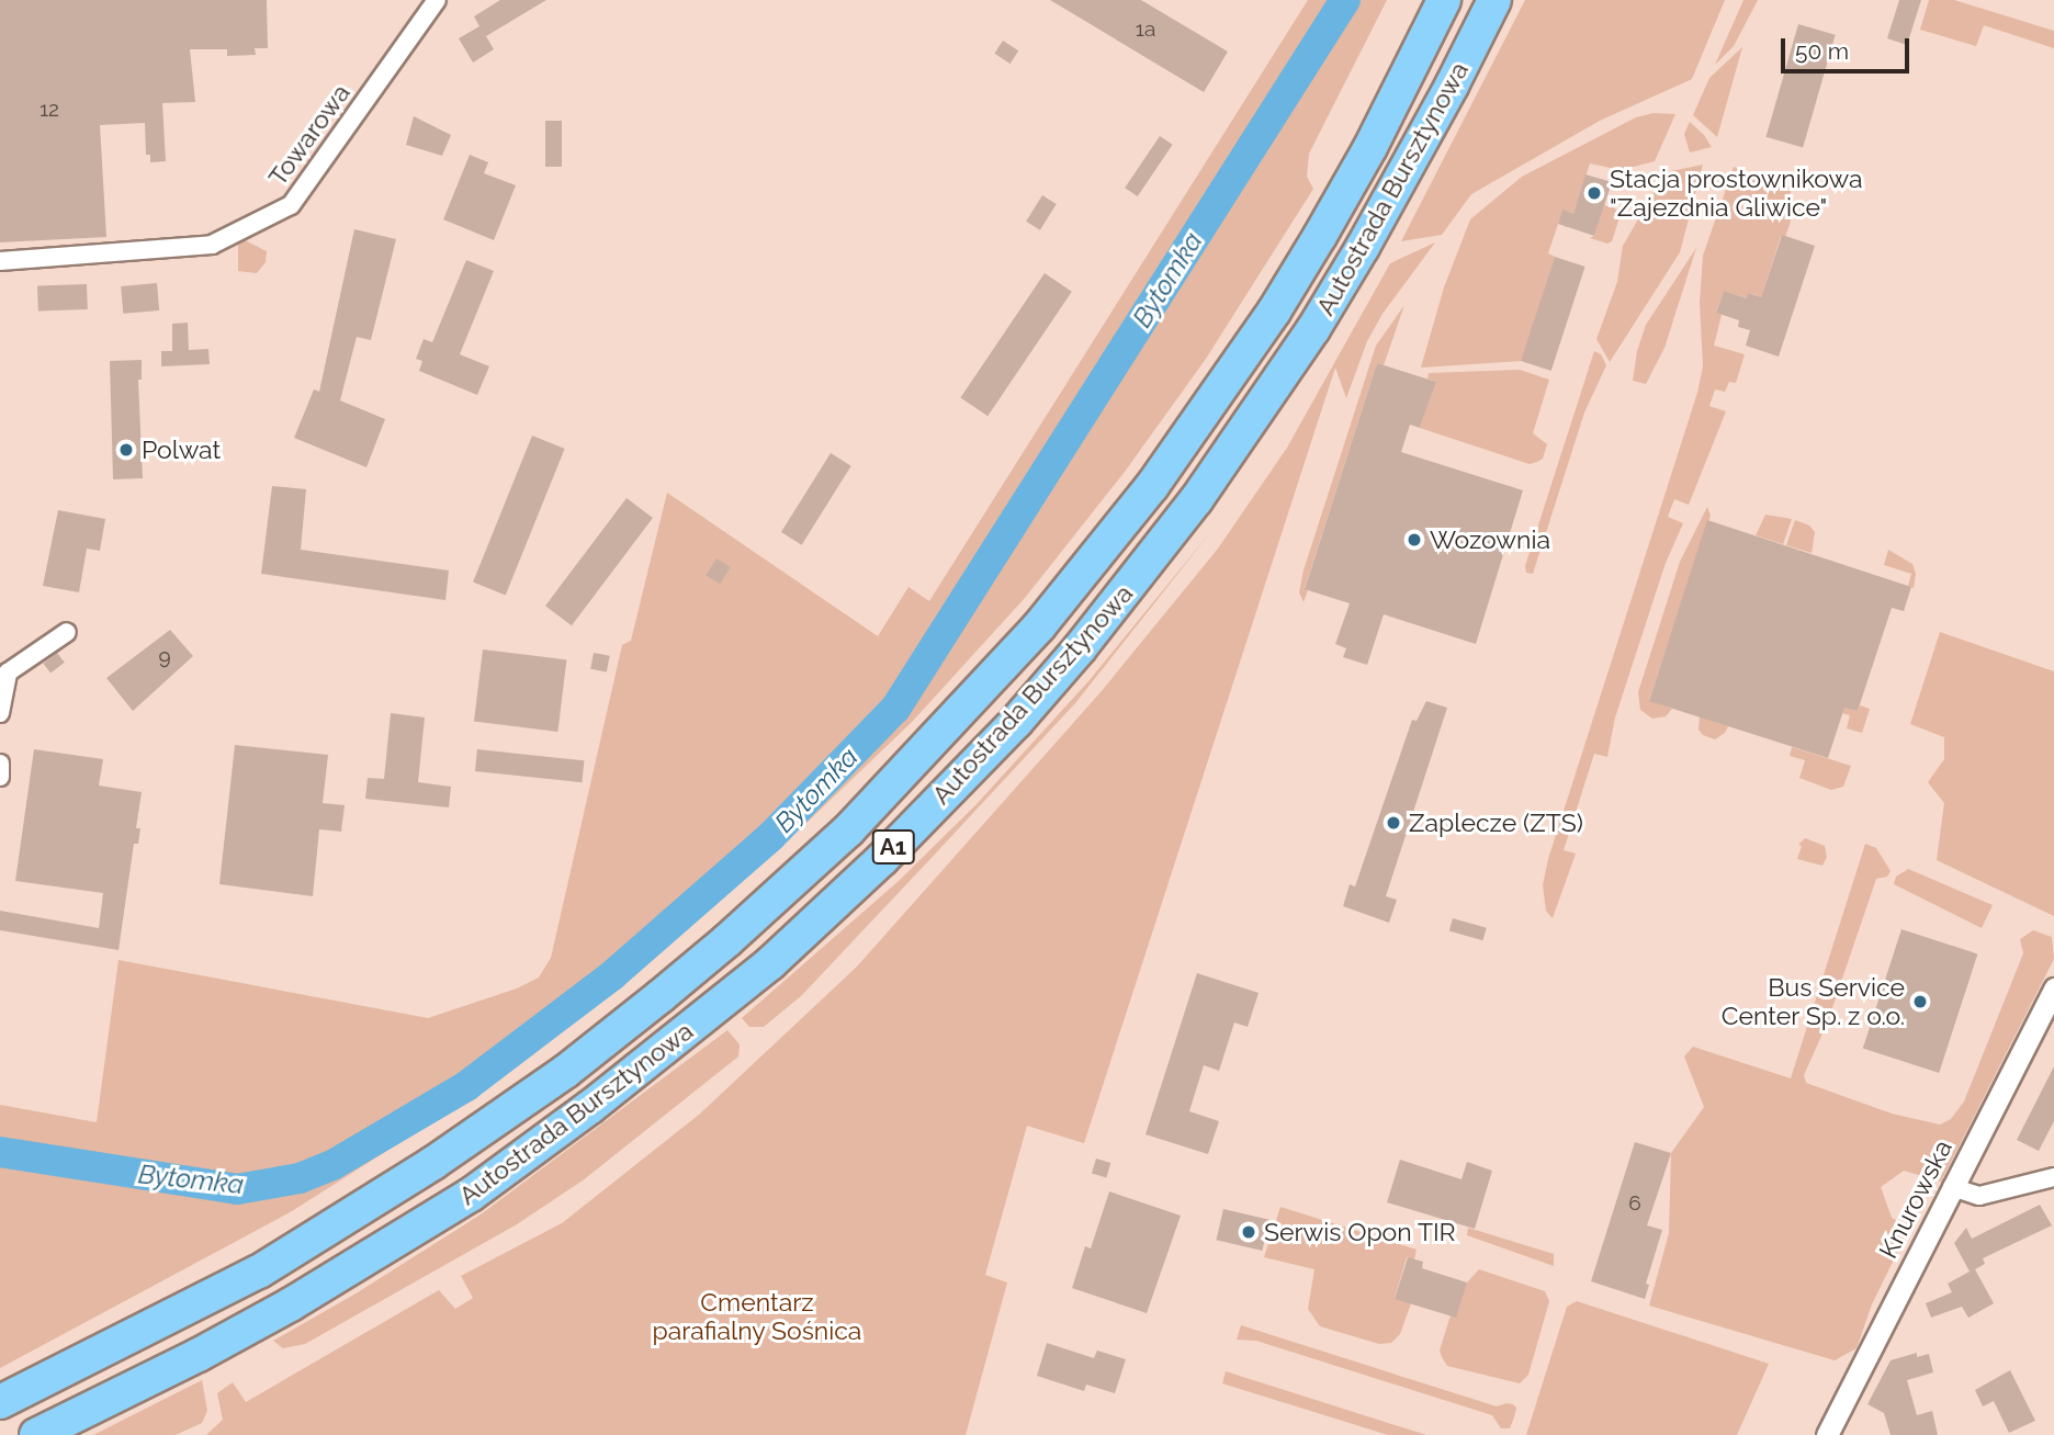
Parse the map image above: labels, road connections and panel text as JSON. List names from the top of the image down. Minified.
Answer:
{"streets":{"highway":["Autostrada Bursztynowa","A1"],"street":["Towarowa","Knurowska"]},"water":["Bytomka"],"parks":["Cmentarz parafialny Sośnica"],"places":["Stacja prostownikowa \"Zajezdnia Gliwice\"","Polwat","Wozownia","Zaplecze (ZTS)","Bus Service Center Sp. z o.o.","Serwis Opon TIR"],"house_numbers":["1a","12","9","6"],"scale_bar":"50 m"}
